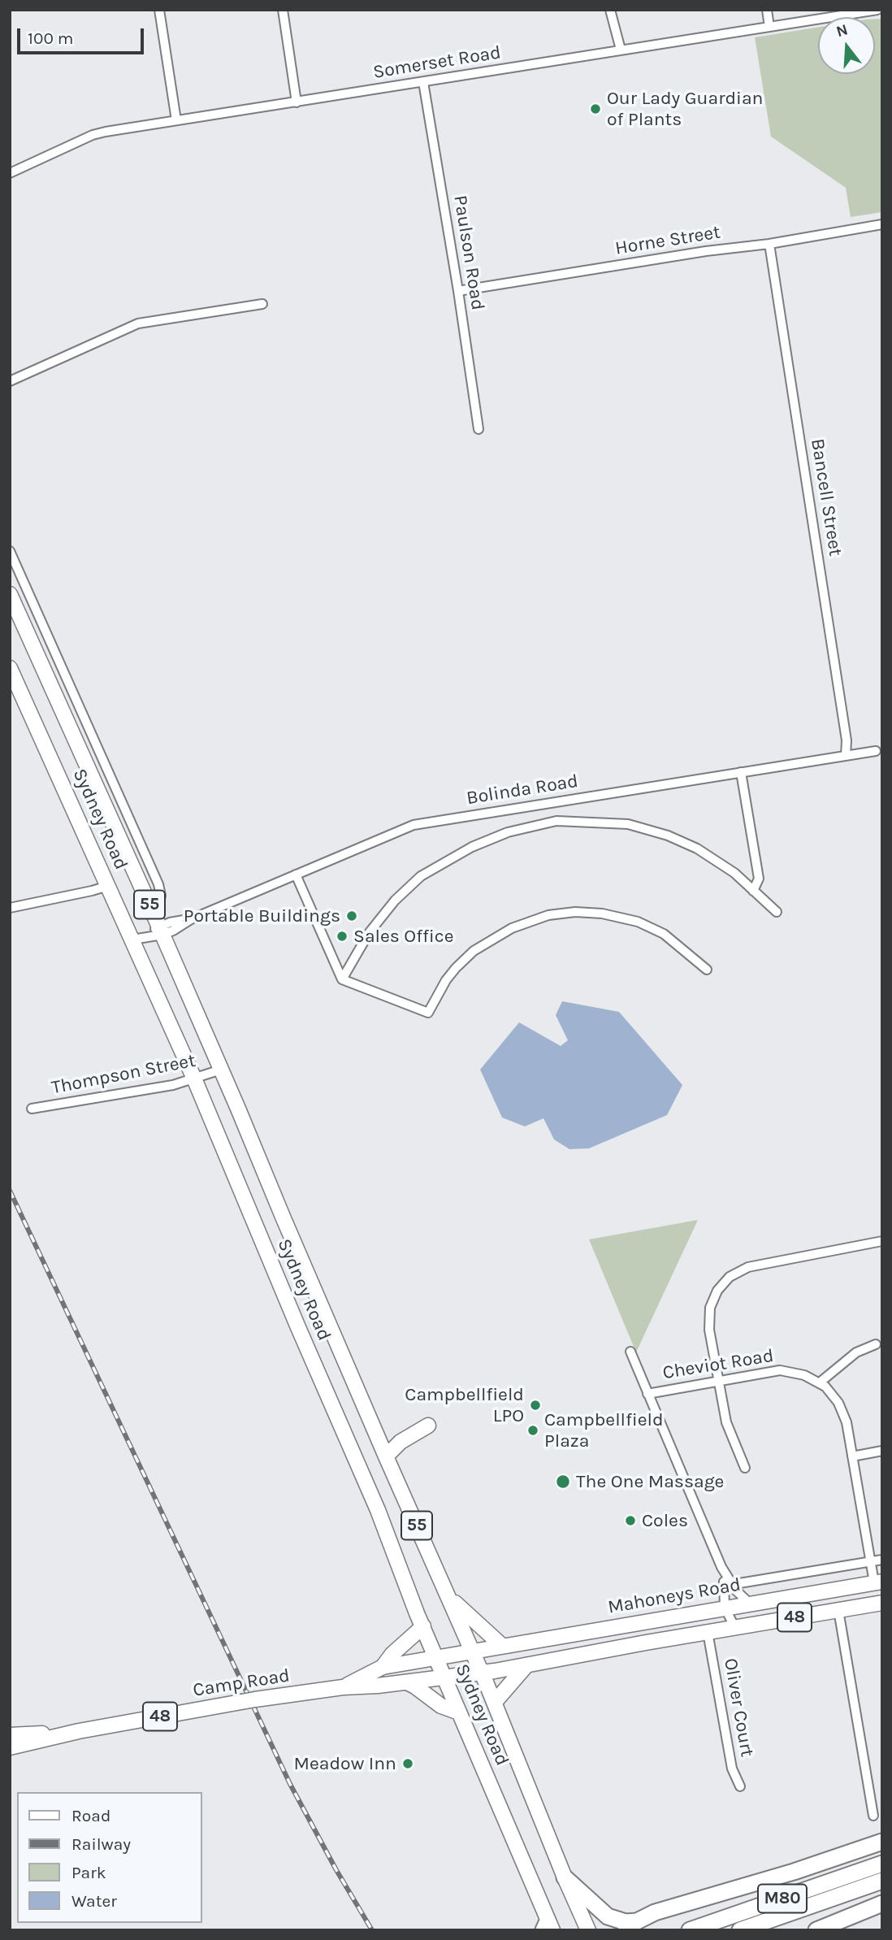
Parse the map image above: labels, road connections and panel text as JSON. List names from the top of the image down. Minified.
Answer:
{"streets":{"highway":["M80"],"main road":["Sydney Road","55","Mahoneys Road","48","Camp Road"],"street":["Somerset Road","Horne Street","Paulson Road","Bancell Street","Bolinda Road","Thompson Street","Cheviot Road","Oliver Court"]},"crossings":[["Somerset Road","Paulson Road"],["Horne Street","Paulson Road"],["Horne Street","Bancell Street"],["Bancell Street","Bolinda Road"],["Bolinda Road","Sydney Road"],["Sydney Road","Thompson Street"],["Sydney Road","Mahoneys Road"],["Sydney Road","48"],["Sydney Road","Camp Road"],["Cheviot Road","Mahoneys Road"],["Mahoneys Road","Camp Road"],["48","Camp Road"],["48","Oliver Court"]],"places":["Our Lady Guardian of Plants","Portable Buildings","Sales Office","Campbellfield LPO","Campbellfield Plaza","The One Massage","Coles","Meadow Inn"],"legend":["Road","Railway","Park","Water"],"scale_bar":"100 m","north":"top"}
